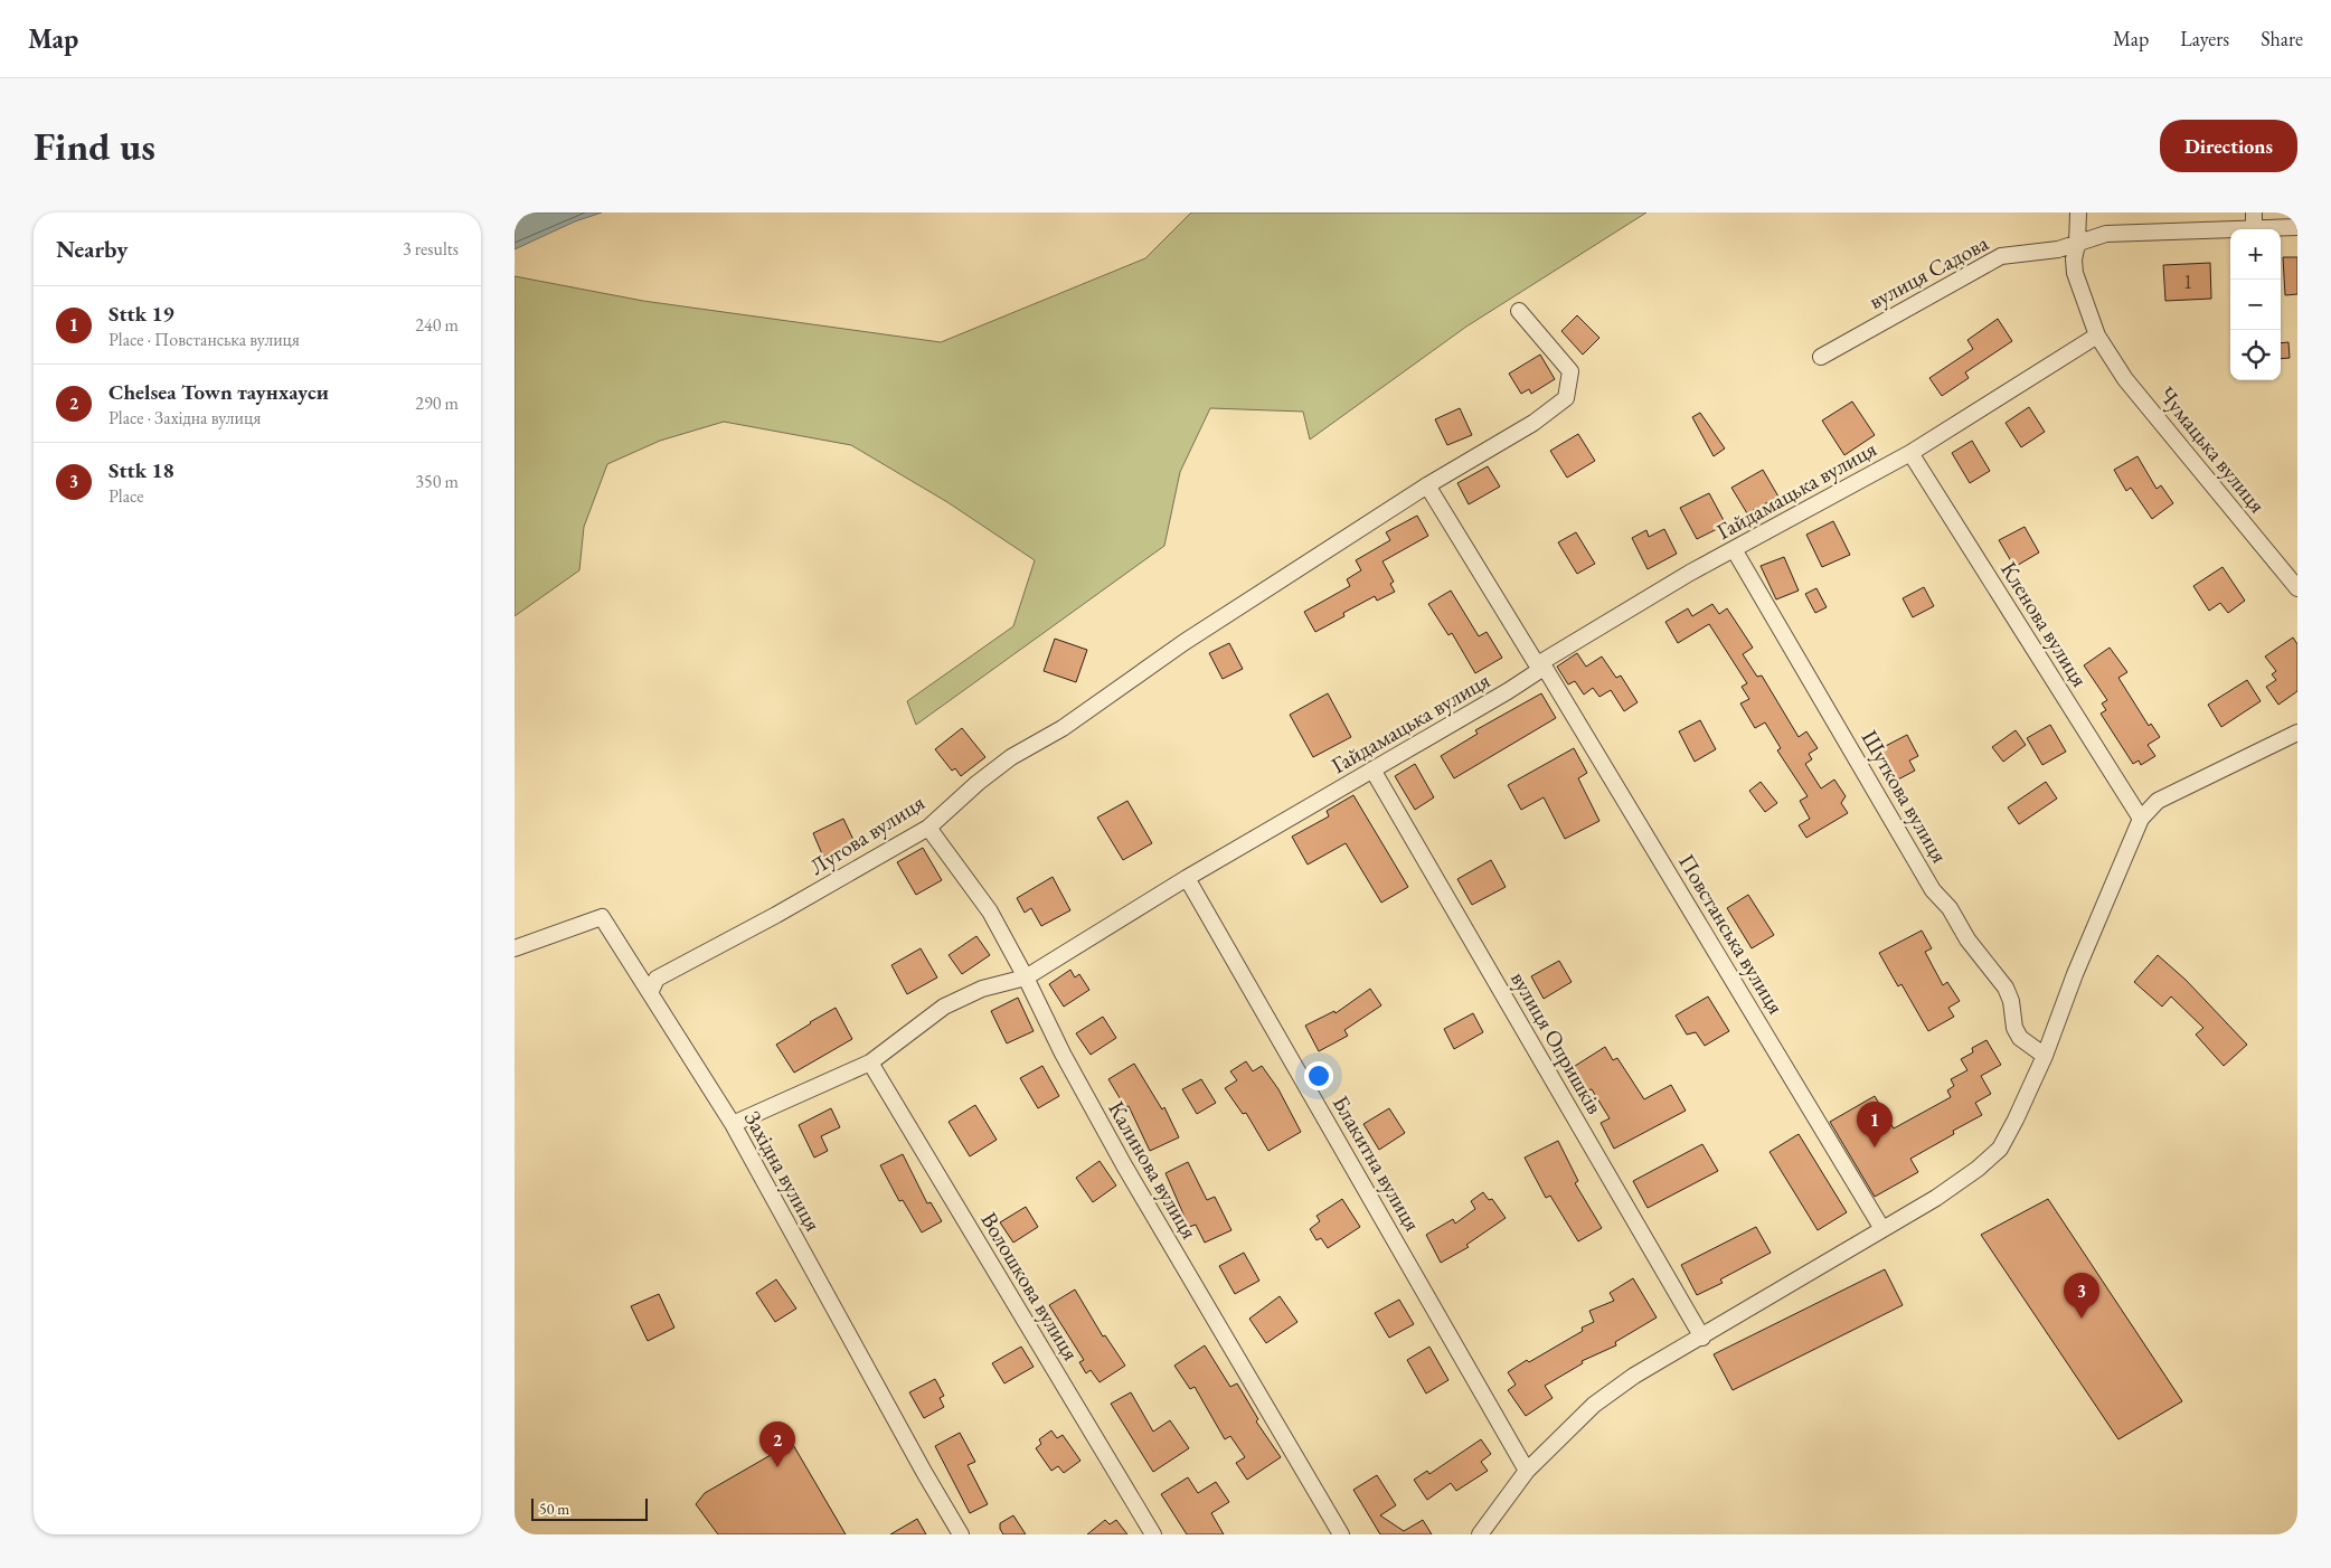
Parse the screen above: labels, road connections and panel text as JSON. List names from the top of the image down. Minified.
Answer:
{"streets":{"street":["вулиця Садова","Чумацька вулиця","Гайдамацька вулиця","Кленова вулиця","Шуткова вулиця","Лугова вулиця","Повстанська вулиця","вулиця Опришків","Блакитна вулиця","Калинова вулиця","Західна вулиця","Волошкова вулиця"]},"crossings":[["вулиця Садова","Чумацька вулиця"],["Чумацька вулиця","Гайдамацька вулиця"],["Гайдамацька вулиця","Кленова вулиця"],["Гайдамацька вулиця","Шуткова вулиця"],["Гайдамацька вулиця","Повстанська вулиця"],["Гайдамацька вулиця","вулиця Опришків"],["Гайдамацька вулиця","Блакитна вулиця"],["Гайдамацька вулиця","Калинова вулиця"],["Гайдамацька вулиця","Західна вулиця"],["Гайдамацька вулиця","Волошкова вулиця"],["Лугова вулиця","Повстанська вулиця"],["Лугова вулиця","Калинова вулиця"],["Лугова вулиця","Західна вулиця"]],"house_numbers":["1"],"scale_bar":"50 m","page":{"header":"Map","nav":["Map","Layers","Share"],"buttons":"Directions","title":"Find us","heading":["Nearby","3 results"],"map_buttons":["+","−"],"list":[{"mark":"1","name":"Sttk 19","note":"Place · Повстанська вулиця","value":"240 m"},{"mark":"2","name":"Chelsea Town таунхауси","note":"Place · Західна вулиця","value":"290 m"},{"mark":"3","name":"Sttk 18","note":"Place","value":"350 m"}],"pins":["1","3","2"],"scale":"50 m"}}
